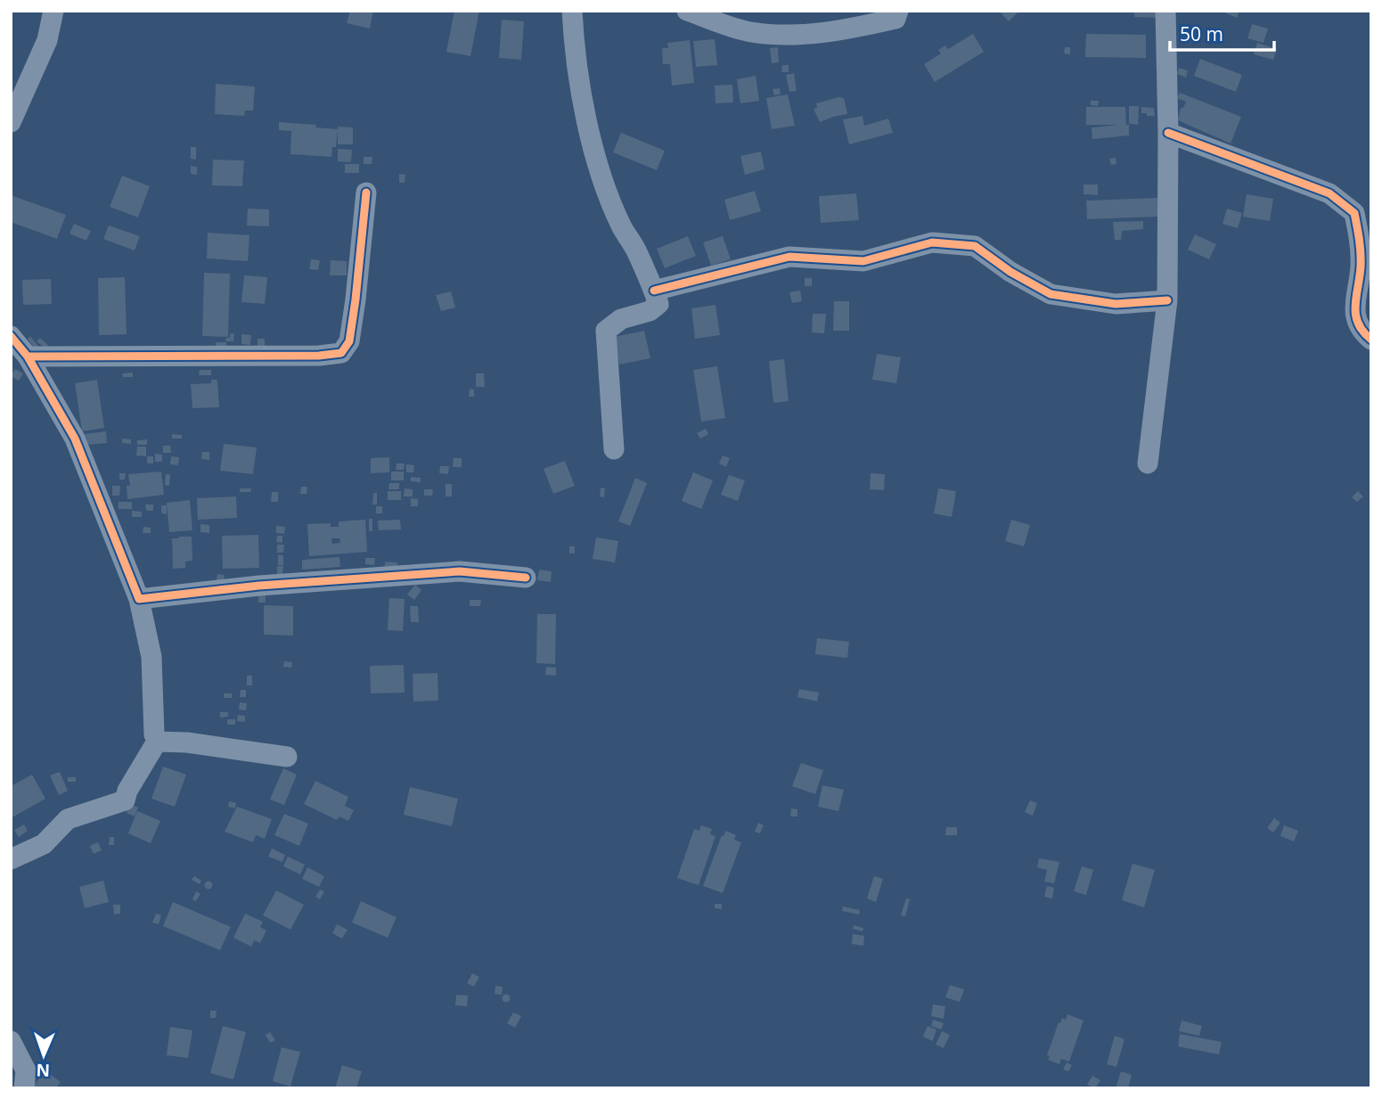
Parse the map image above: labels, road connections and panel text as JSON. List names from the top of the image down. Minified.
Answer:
{"scale_bar":"50 m","north":"bottom"}
